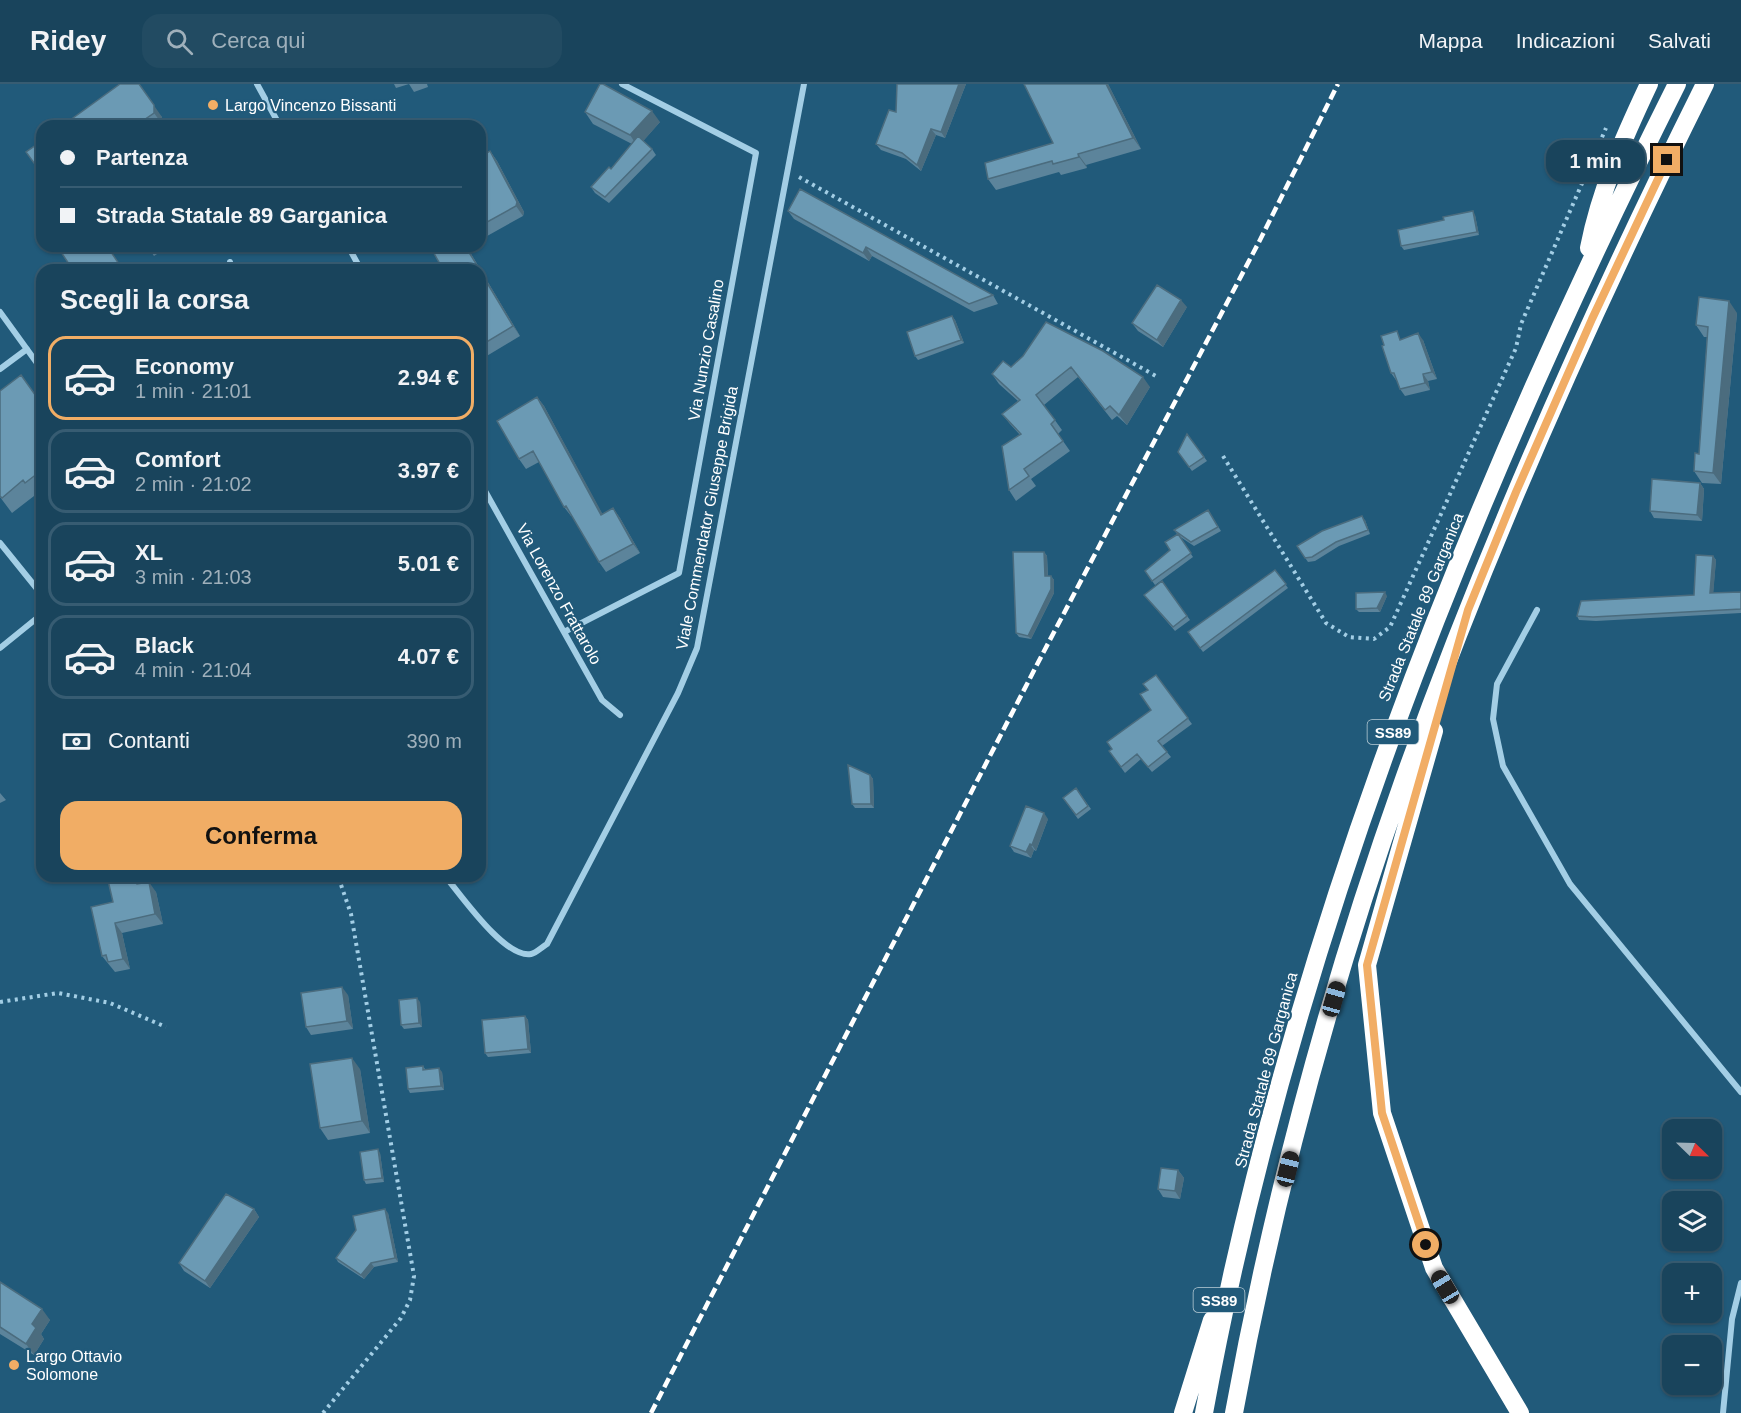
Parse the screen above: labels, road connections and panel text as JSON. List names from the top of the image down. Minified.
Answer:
{"streets":{"highway":["Strada Statale 89 Garganica","SS89"],"street":["Via Nunzio Casalino","Viale Commendator Giuseppe Brigida","Via Lorenzo Frattarolo"]},"crossings":[["Via Nunzio Casalino","Via Lorenzo Frattarolo"],["Strada Statale 89 Garganica","SS89"]],"places":["Largo Vincenzo Bissanti","Largo Ottavio Solomone"],"north":"bottom right","page":{"header":"Ridey","search":"Cerca qui","nav":["Mappa","Indicazioni","Salvati"],"banner":["Partenza","Strada Statale 89 Garganica"],"bubble":"1 min","heading":"Scegli la corsa","list":[{"name":"Economy","note":"1 min · 21:01","value":"2.94 €"},{"name":"Comfort","note":"2 min · 21:02","value":"3.97 €"},{"name":"XL","note":"3 min · 21:03","value":"5.01 €"},{"name":"Black","note":"4 min · 21:04","value":"4.07 €"}],"pay":["Contanti","390 m"],"buttons":"Conferma","map_buttons":["+","−"]}}
